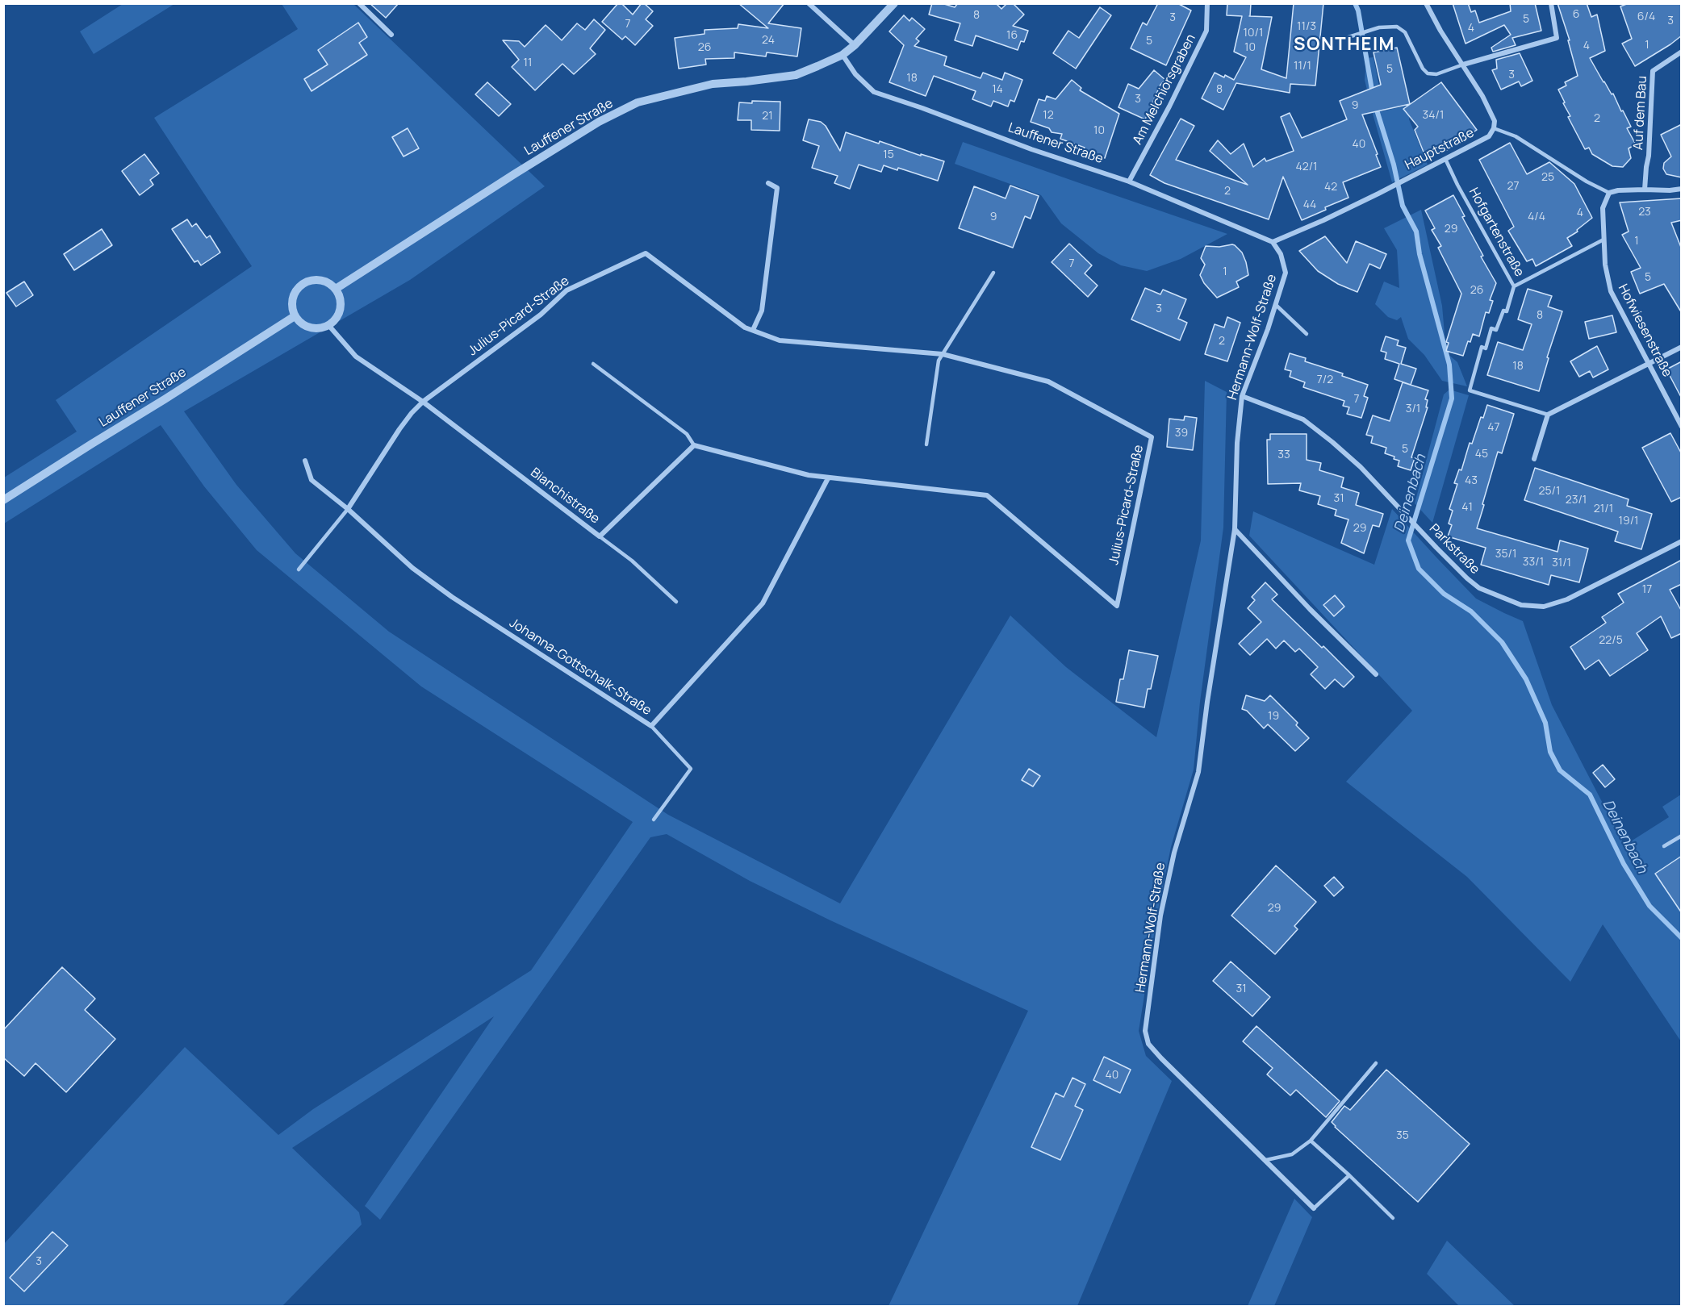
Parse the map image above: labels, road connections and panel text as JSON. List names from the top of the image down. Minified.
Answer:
{"streets":{"street":["Am Melchiorsgraben","Auf dem Bau","Lauffener Straße","Hauptstraße","Julius-Picard-Straße","Hofwiesenstraße","Hermann-Wolf-Straße","Bianchistraße","Parkstraße","Johanna-Gottschalk-Straße"],"lane":["Hofgartenstraße"]},"crossings":[["Am Melchiorsgraben","Lauffener Straße"],["Lauffener Straße","Hauptstraße"],["Lauffener Straße","Hermann-Wolf-Straße"],["Lauffener Straße","Bianchistraße"],["Hauptstraße","Hofgartenstraße"],["Hauptstraße","Hofwiesenstraße"],["Hauptstraße","Hermann-Wolf-Straße"],["Julius-Picard-Straße","Bianchistraße"],["Julius-Picard-Straße","Johanna-Gottschalk-Straße"],["Hermann-Wolf-Straße","Parkstraße"]],"districts":["SONTHEIM"],"water":["Deinenbach"],"house_numbers":["6","8","6/4","3","5","3","7","11/3","4","10/1","16","24","5","1","4","26","10","11","11/1","5","3","18","14","8","3","9","12","34/1","21","2","10","40","15","42/1","25","27","42","2","44","23","4","9","4/4","29","1","7","1","5","26","3","8","2","18","7/2","7","3/1","47","39","5","45","33","43","25/1","31","23/1","41","21/1","19/1","29","35/1","33/1","31/1","17","22/5","19","29","31","40","35","3"]}
